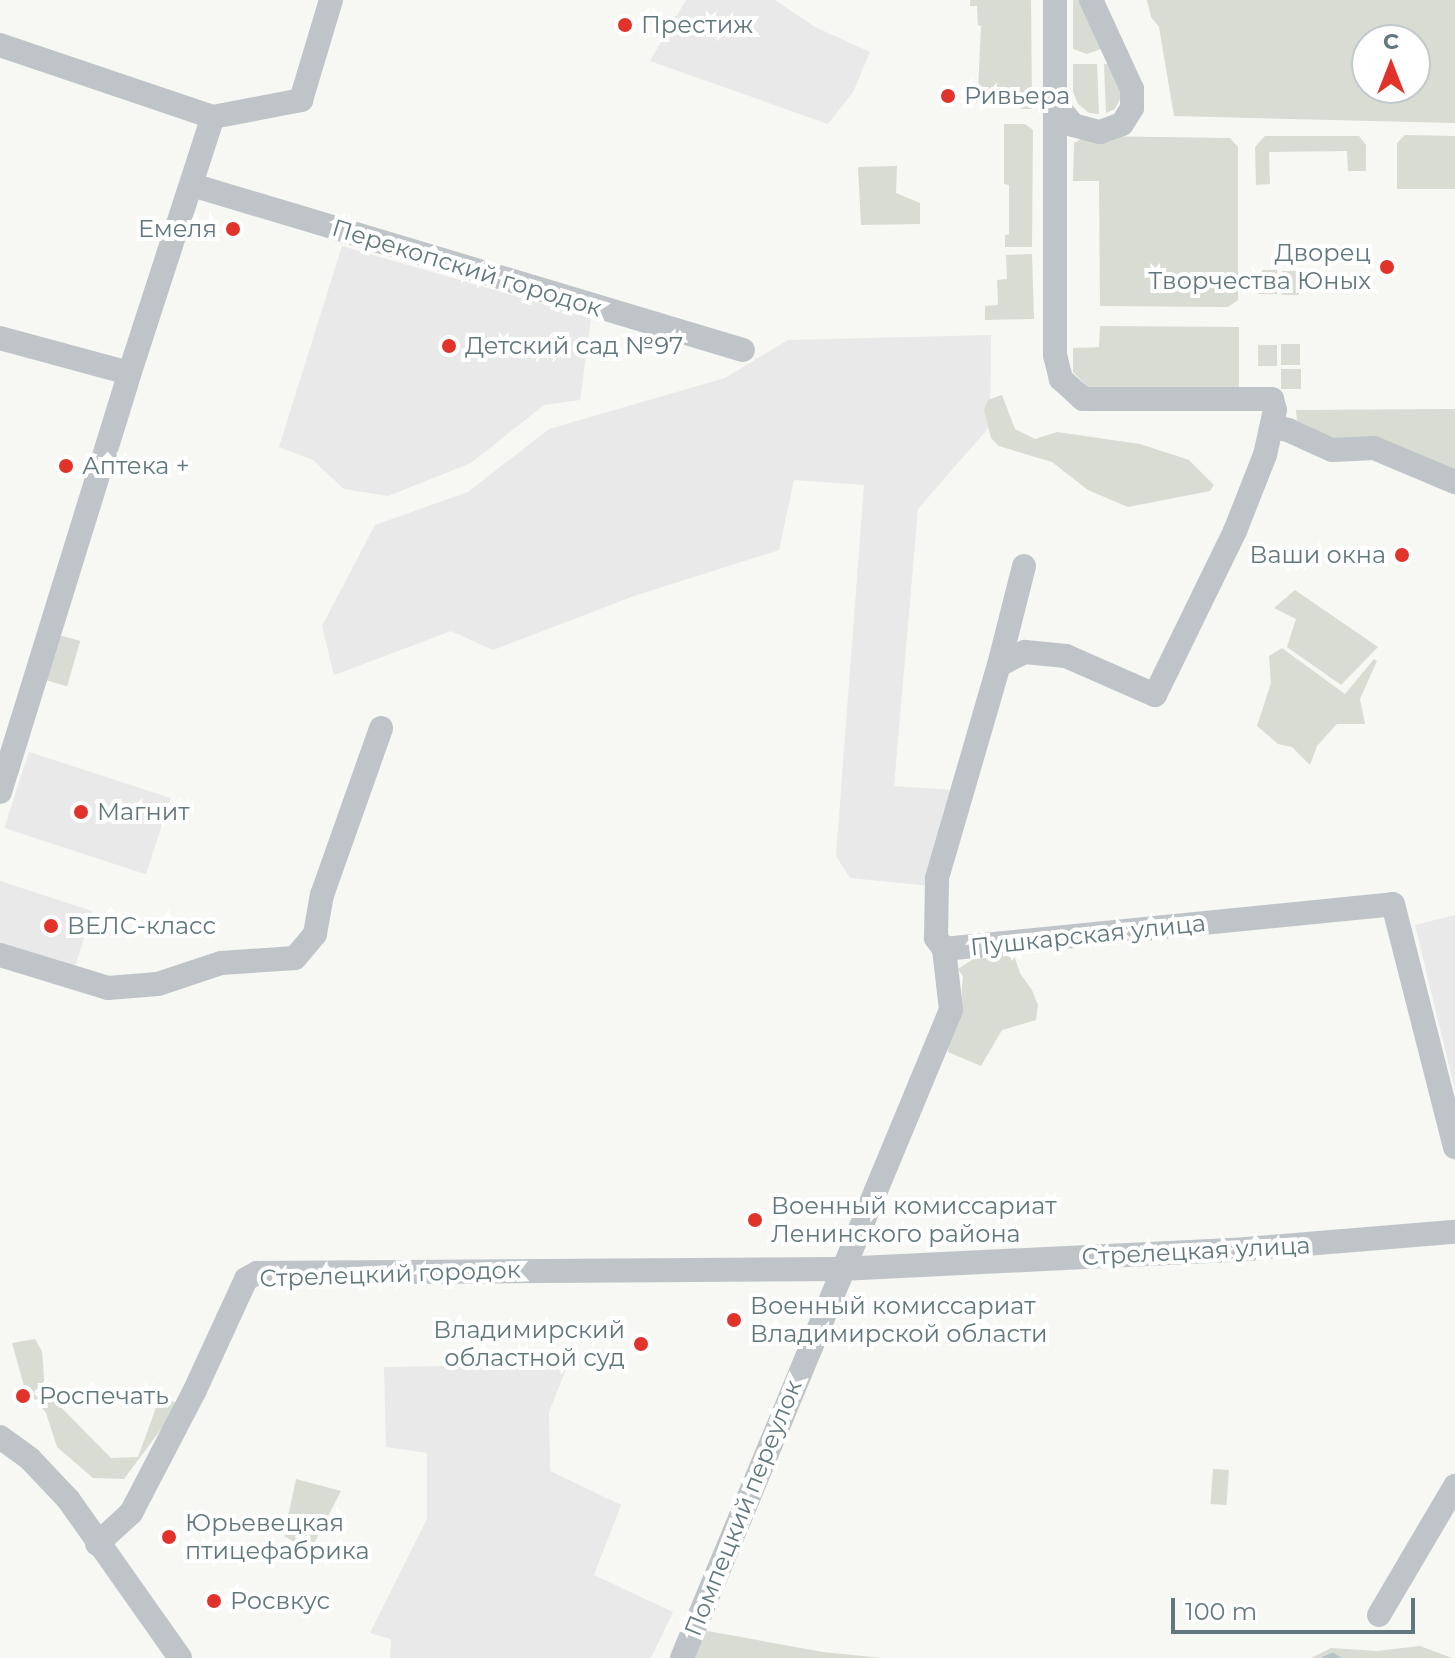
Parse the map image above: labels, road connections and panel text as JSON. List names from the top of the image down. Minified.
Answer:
{"streets":{"street":["Перекопский городок","Пушкарская улица","Стрелецкая улица","Стрелецкий городок","Помпецкий переулок"]},"crossings":[["Пушкарская улица","Помпецкий переулок"],["Стрелецкая улица","Стрелецкий городок"],["Стрелецкая улица","Помпецкий переулок"],["Стрелецкий городок","Помпецкий переулок"]],"places":["Престиж","Ривьера","Емеля","Дворец Творчества Юных","Детский сад №97","Аптека +","Ваши окна","Магнит","ВЕЛС-класс","Военный комиссариат Ленинского района","Военный комиссариат Владимирской области","Владимирский областной суд","Роспечать","Юрьевецкая птицефабрика","Росвкус"],"scale_bar":"100 m","north":"top"}
